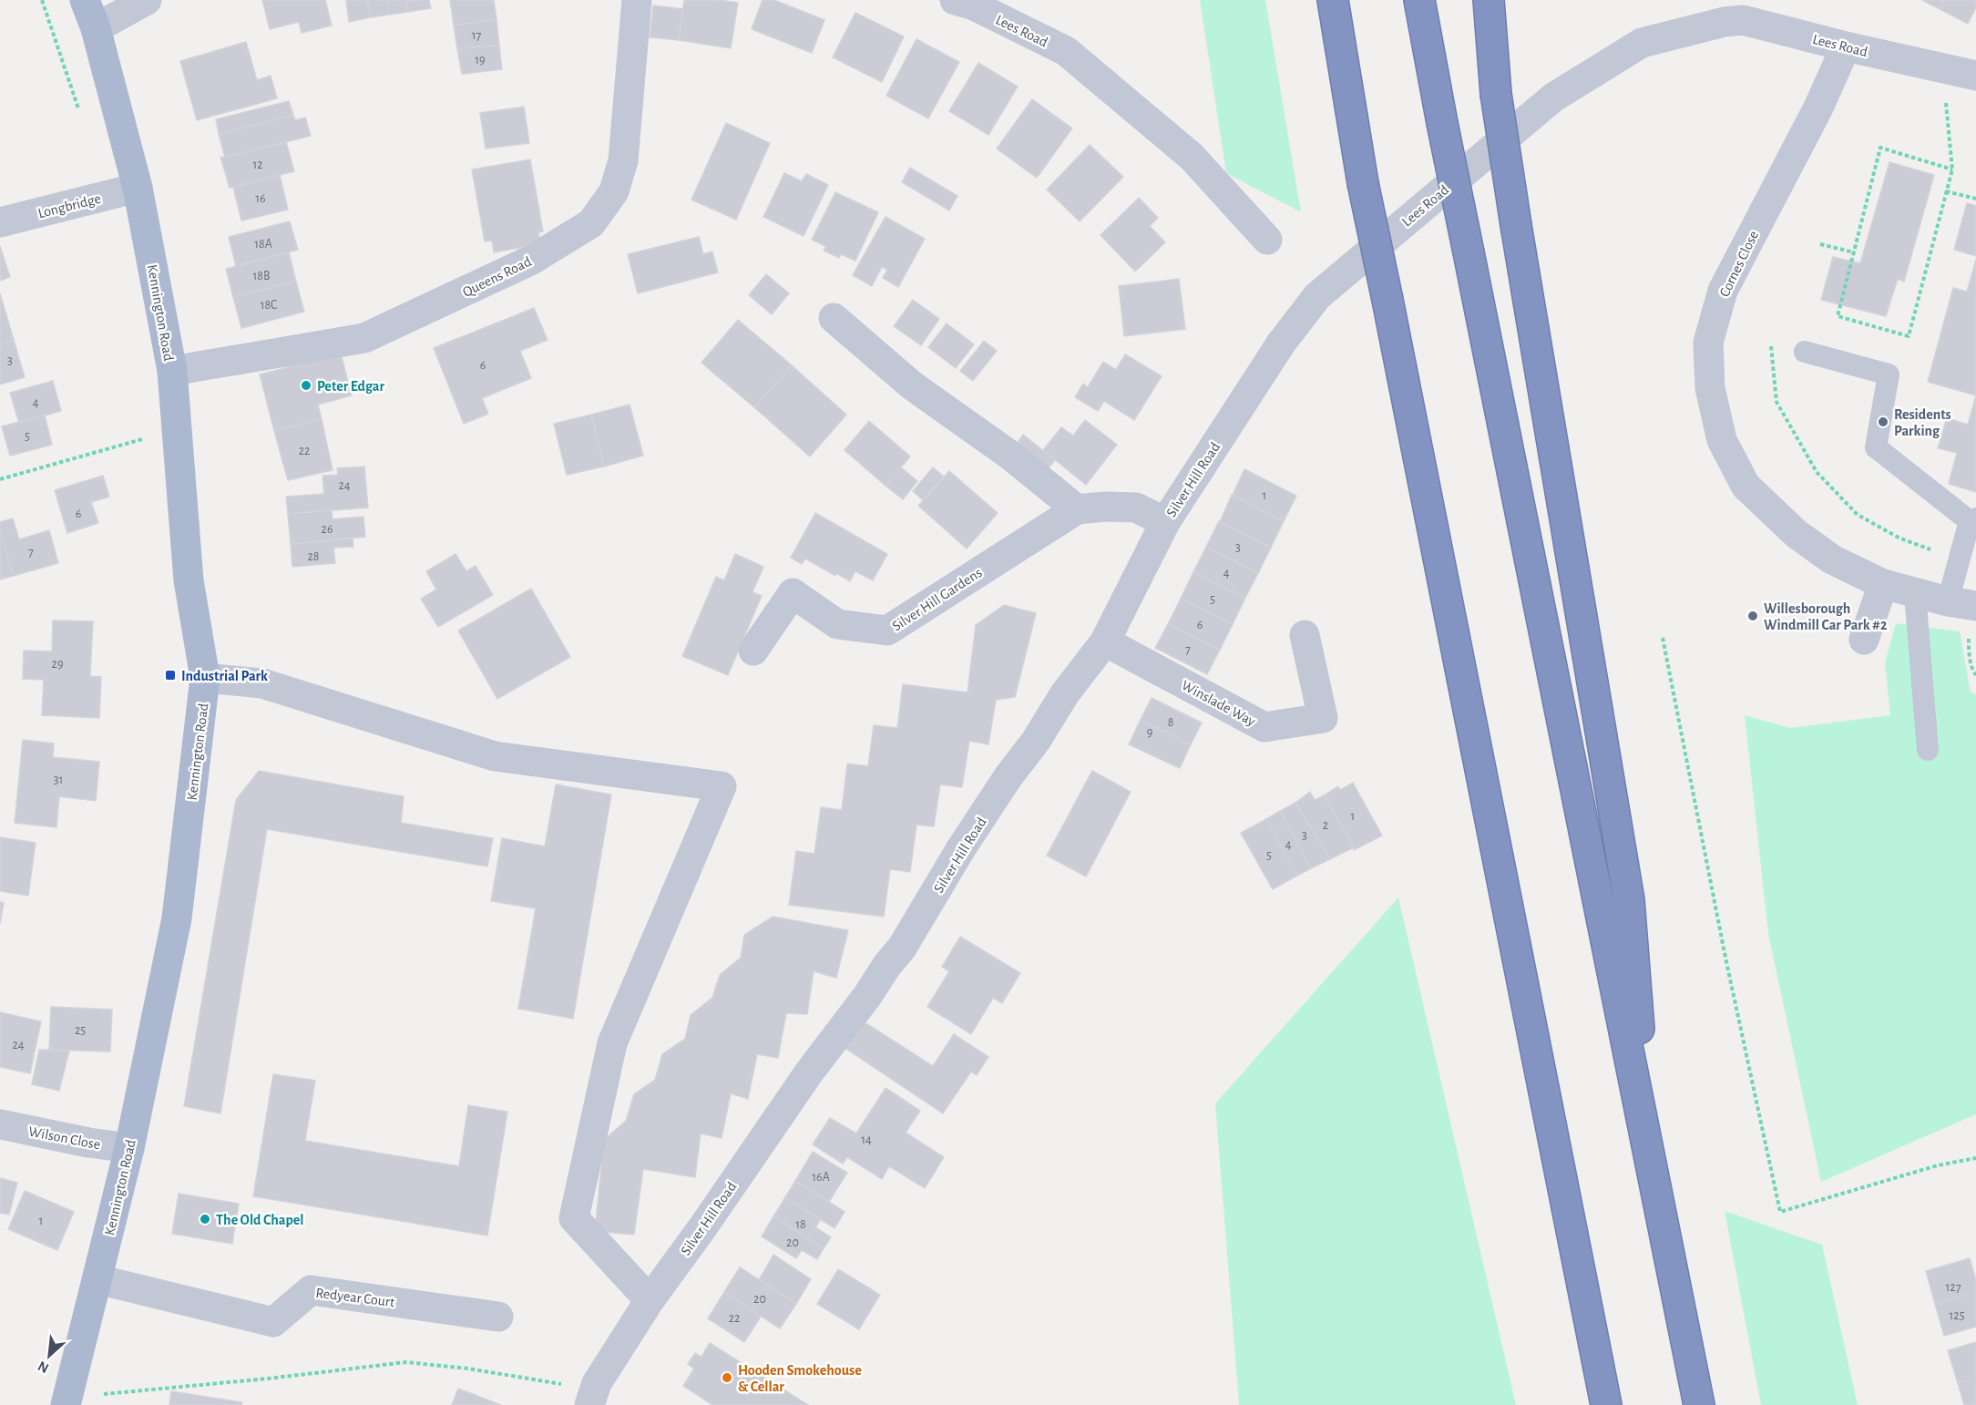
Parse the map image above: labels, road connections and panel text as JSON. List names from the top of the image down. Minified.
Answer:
{"streets":{"main road":["Kennington Road"],"street":["Lees Road","Longbridge","Cornes Close","Queens Road","Silver Hill Road","Silver Hill Gardens","Winslade Way","Wilson Close","Redyear Court"]},"crossings":[["Lees Road","Cornes Close"],["Lees Road","Silver Hill Road"],["Longbridge","Kennington Road"],["Queens Road","Kennington Road"],["Kennington Road","Wilson Close"],["Kennington Road","Redyear Court"],["Silver Hill Road","Silver Hill Gardens"],["Silver Hill Road","Winslade Way"]],"places":{"other":["Peter Edgar","Residents Parking","Willesborough Windmill Car Park #2","The Old Chapel","Hooden Smokehouse & Cellar"],"transit":["Industrial Park"]},"house_numbers":["17","19","12","16","18A","18B","18C","3","6","4","5","22","24","1","6","26","3","7","28","4","5","6","7","29","8","9","31","1","2","3","4","5","25","24","14","16A","1","18","20","127","20","125","22"],"north":"bottom left"}
